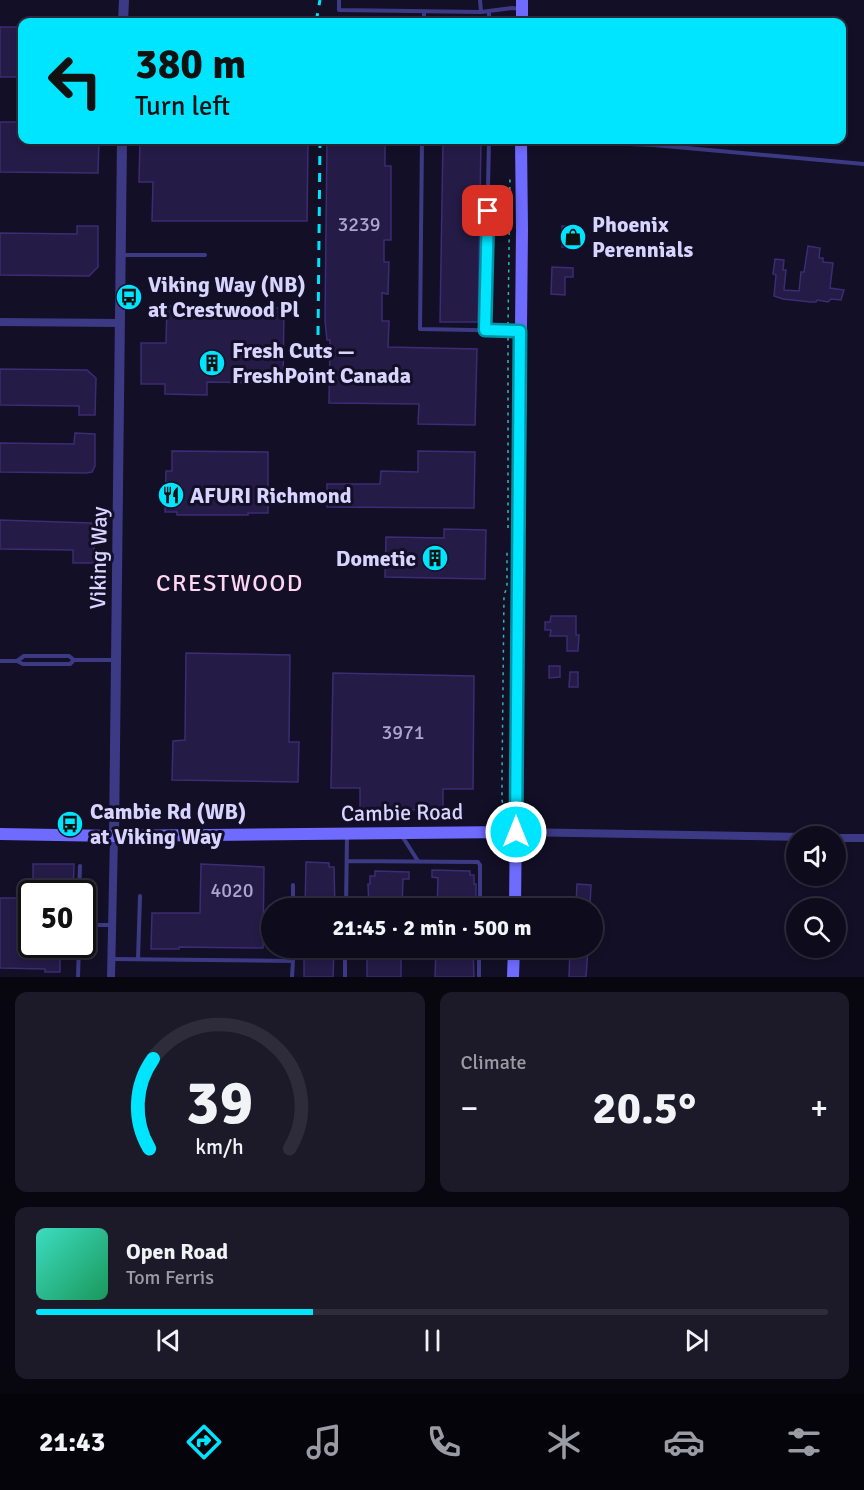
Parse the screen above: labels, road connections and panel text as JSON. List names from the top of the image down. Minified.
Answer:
{"streets":{"main road":["Cambie Road"],"street":["Viking Way"]},"crossings":[["Viking Way","Cambie Road"]],"districts":["CRESTWOOD"],"places":{"shop":["Phoenix Perennials"],"bus stop":["Viking Way (NB) at Crestwood Pl","Cambie Rd (WB) at Viking Way"],"building":["Fresh Cuts — FreshPoint Canada","Dometic"],"restaurant":["AFURI Richmond"]},"house_numbers":["3239","3971","4020"],"page":{"turn":["380 m","Turn left"],"limit":"50","trip":"21:45 · 2 min · 500 m","tile":"Climate","heat":["−","20.5°","+"],"song":["Open Road","Tom Ferris"],"tabs":"21:43","gauge":["39","km/h"]}}
